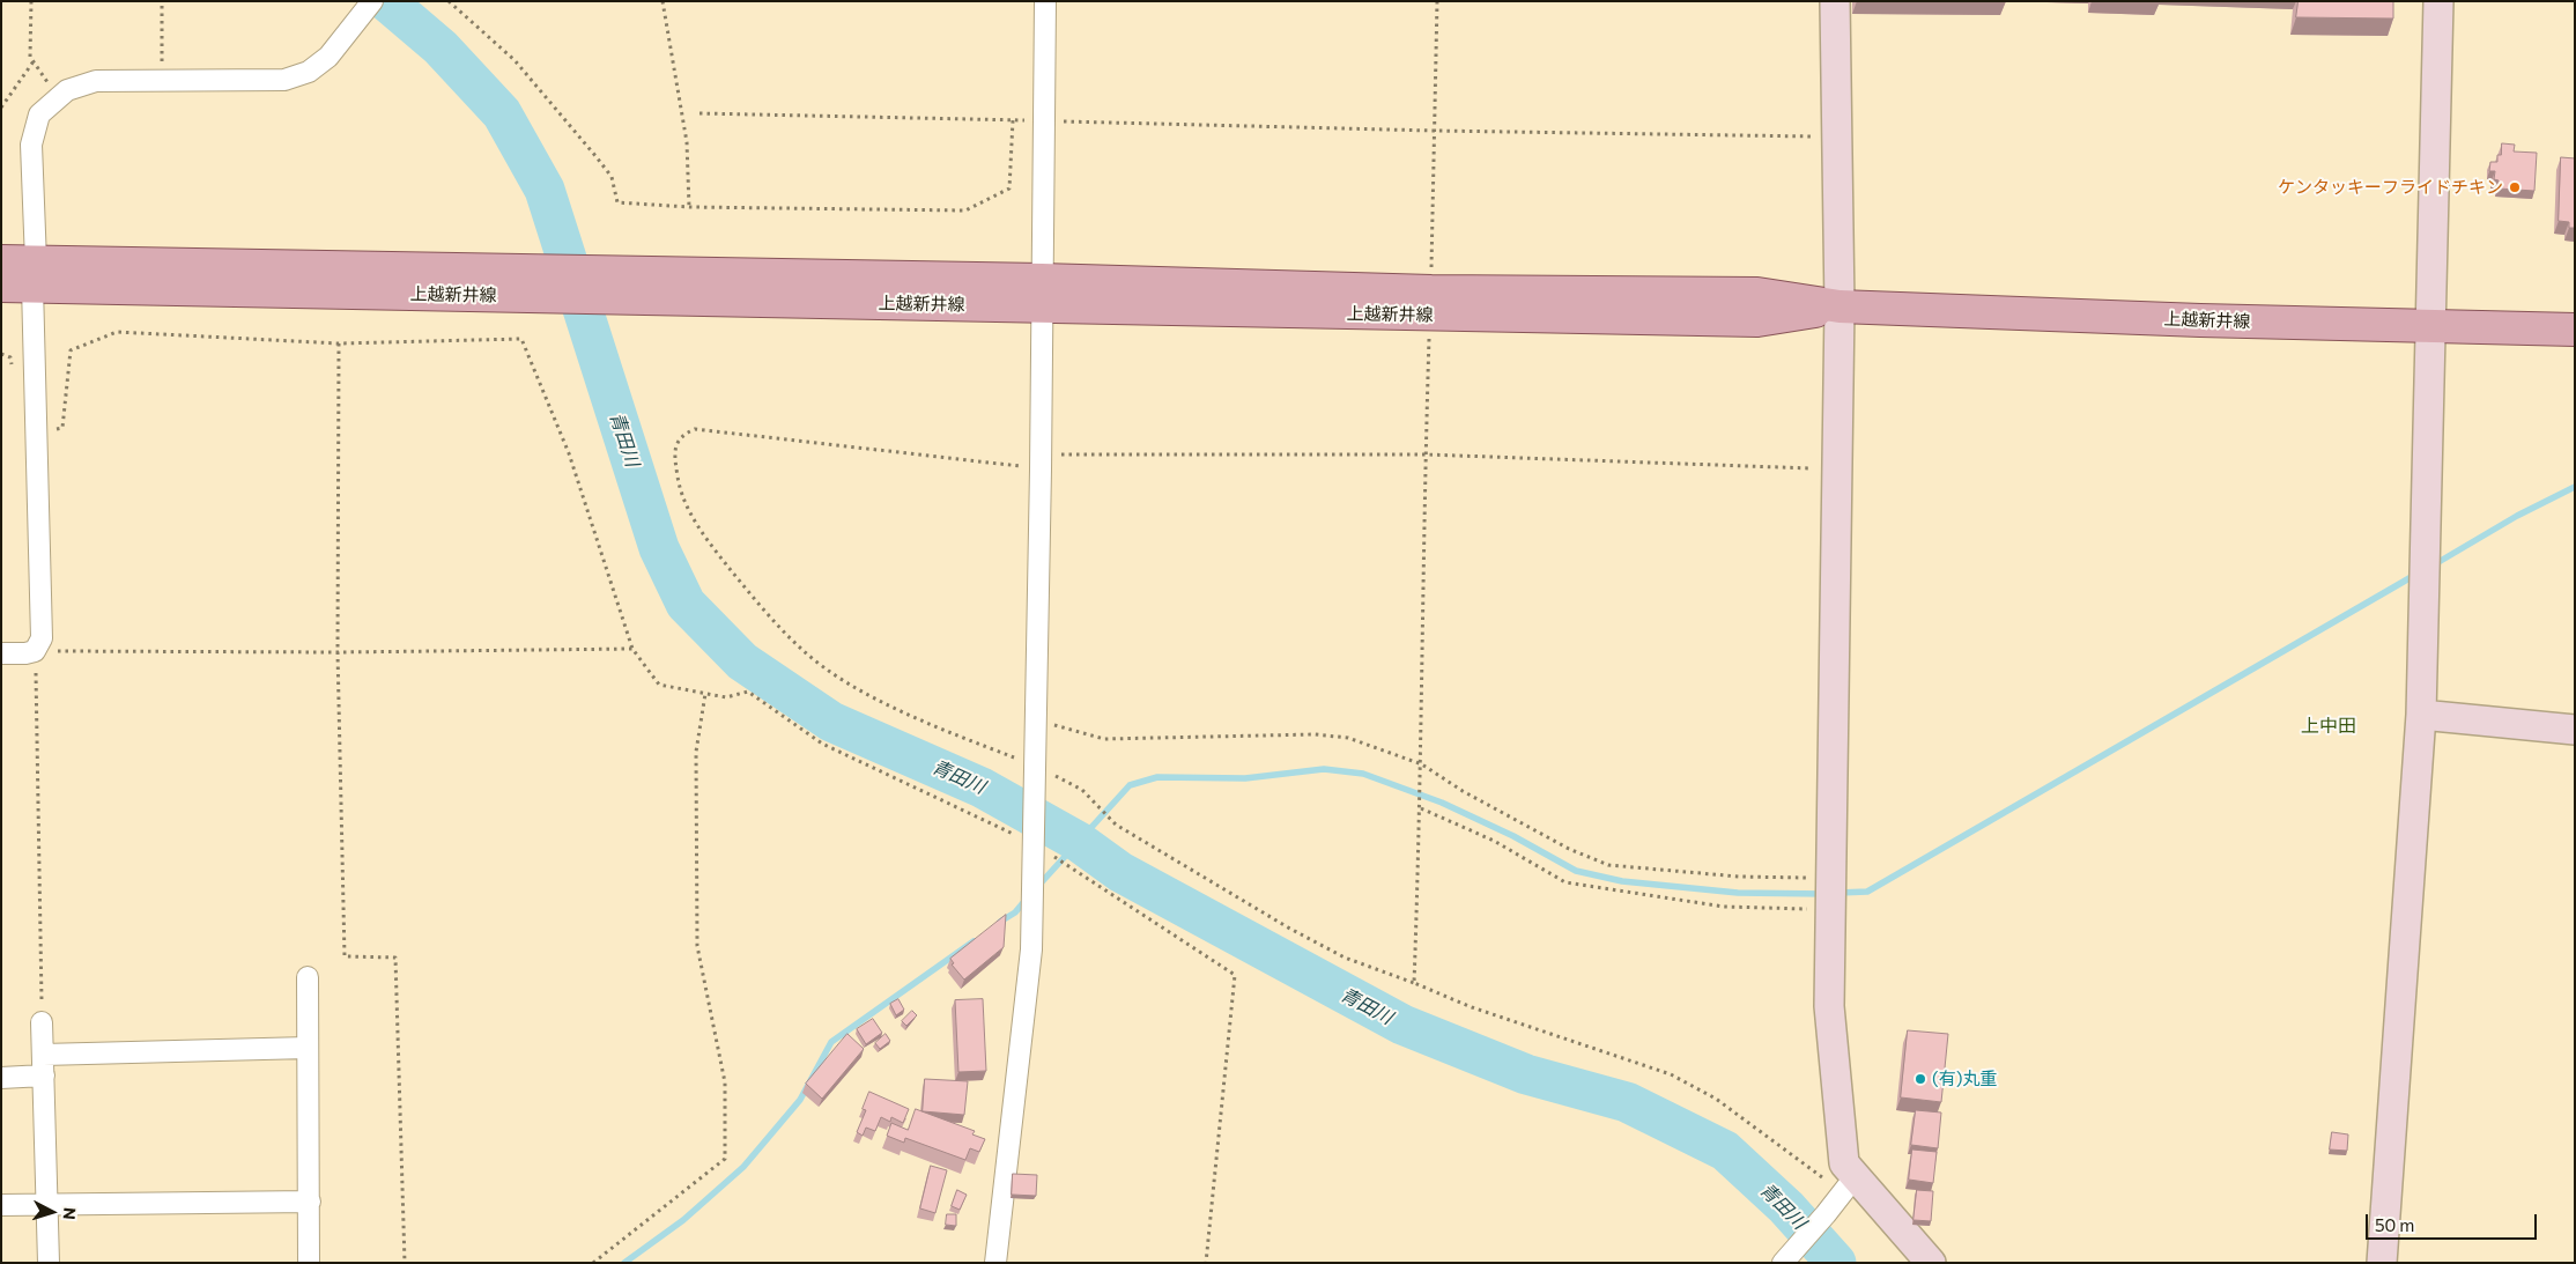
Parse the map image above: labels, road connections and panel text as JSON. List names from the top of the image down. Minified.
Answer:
{"streets":{"main road":["上越新井線"]},"districts":["上中田"],"water":["青田川"],"places":["ケンタッキーフライドチキン","(有)丸重"],"scale_bar":"50 m","north":"right"}
